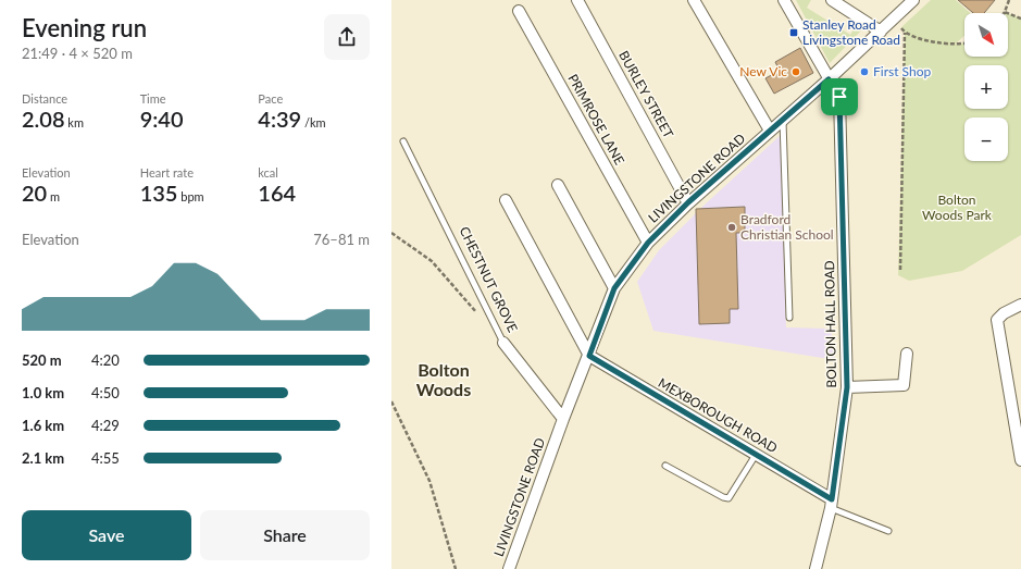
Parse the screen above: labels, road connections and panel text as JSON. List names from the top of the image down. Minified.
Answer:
{"streets":{"street":["BURLEY STREET","PRIMROSE LANE","LIVINGSTONE ROAD","CHESTNUT GROVE","BOLTON HALL ROAD","MEXBOROUGH ROAD"]},"crossings":[["BURLEY STREET","LIVINGSTONE ROAD"],["PRIMROSE LANE","LIVINGSTONE ROAD"],["LIVINGSTONE ROAD","CHESTNUT GROVE"],["LIVINGSTONE ROAD","BOLTON HALL ROAD"],["LIVINGSTONE ROAD","MEXBOROUGH ROAD"],["BOLTON HALL ROAD","MEXBOROUGH ROAD"]],"districts":["Bolton Woods"],"parks":["Bolton Woods Park"],"places":{"transit":["Stanley Road Livingstone Road"],"other":["New Vic","First Shop","Bradford Christian School"]},"north":"bottom right","page":{"heading":["Evening run","21:49 · 4 × 520 m"],"map_buttons":["+","−"],"stats":[["Distance","2.08 km"],["Time","9:40"],["Pace","4:39 /km"],["Elevation","20 m"],["Heart rate","135 bpm"],["kcal","164"]],"chart":["Elevation","76–81 m"],"list":[{"name":"520 m","note":"4:20"},{"name":"1.0 km","note":"4:50"},{"name":"1.6 km","note":"4:29"},{"name":"2.1 km","note":"4:55"}],"buttons":["Save","Share"]}}
